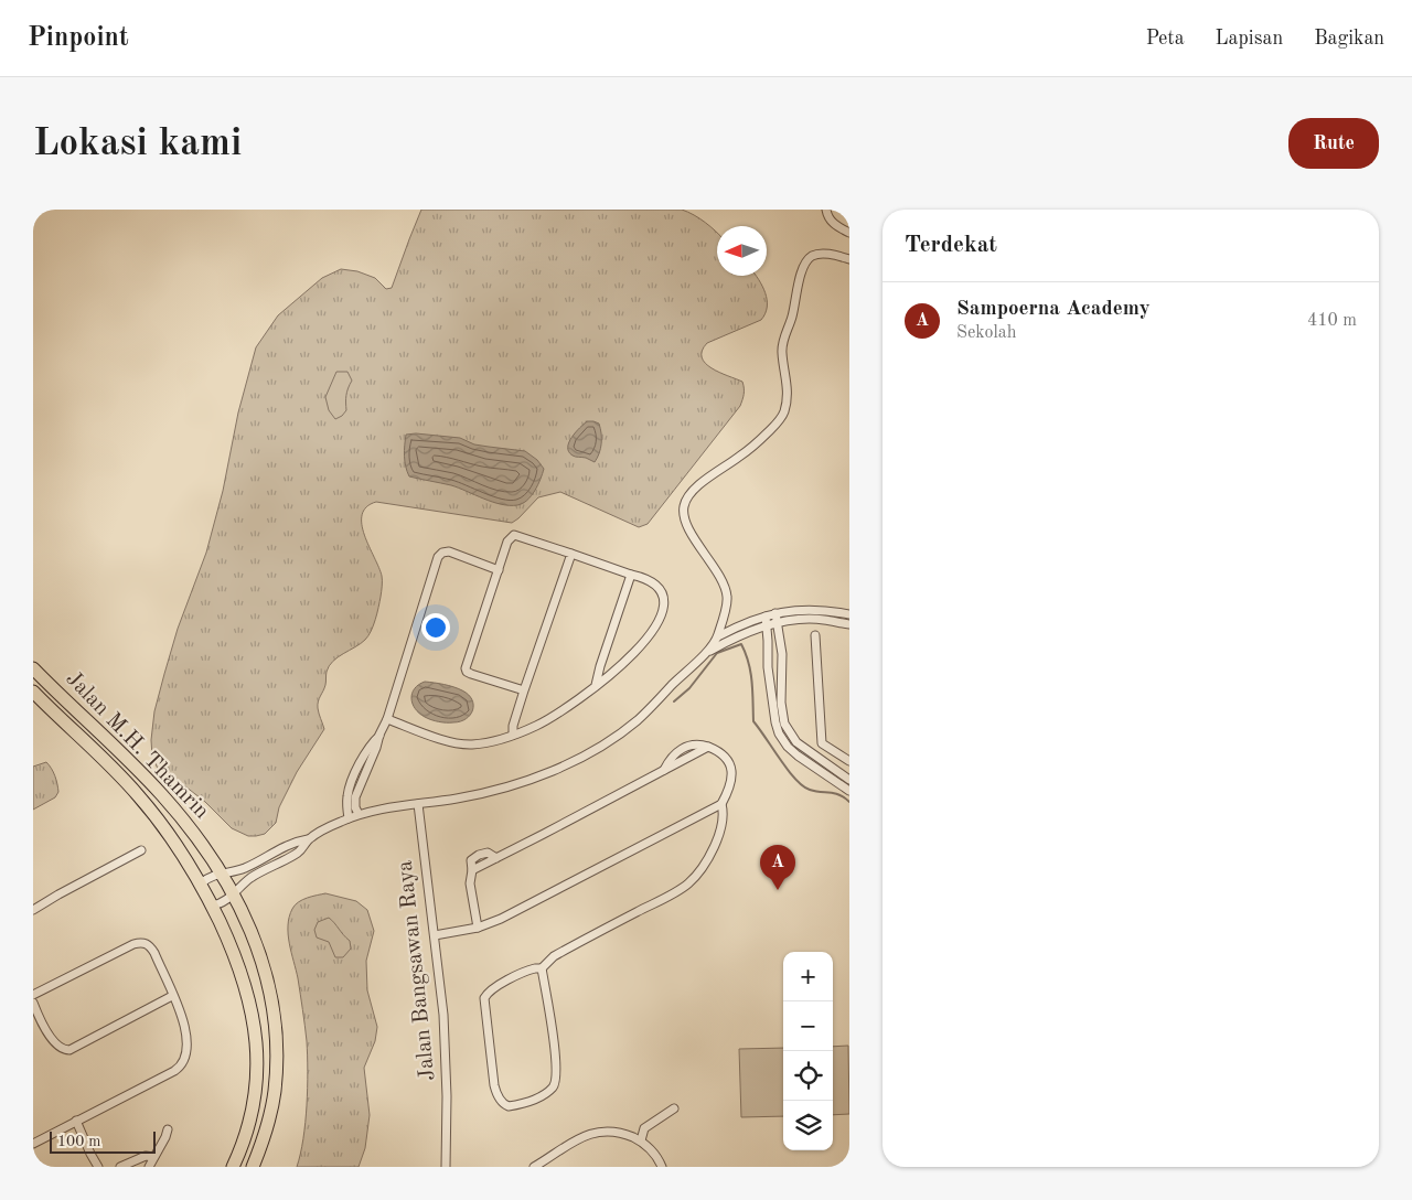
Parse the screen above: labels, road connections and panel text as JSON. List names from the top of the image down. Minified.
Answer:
{"streets":{"main road":["Jalan M.H. Thamrin"],"street":["Jalan Bangsawan Raya"]},"scale_bar":"100 m","north":"left","page":{"header":"Pinpoint","nav":["Peta","Lapisan","Bagikan"],"buttons":"Rute","title":"Lokasi kami","heading":"Terdekat","list":[{"mark":"A","name":"Sampoerna Academy","note":"Sekolah","value":"410 m"}],"pins":"A","map_buttons":["+","−"],"scale":"100 m"}}
